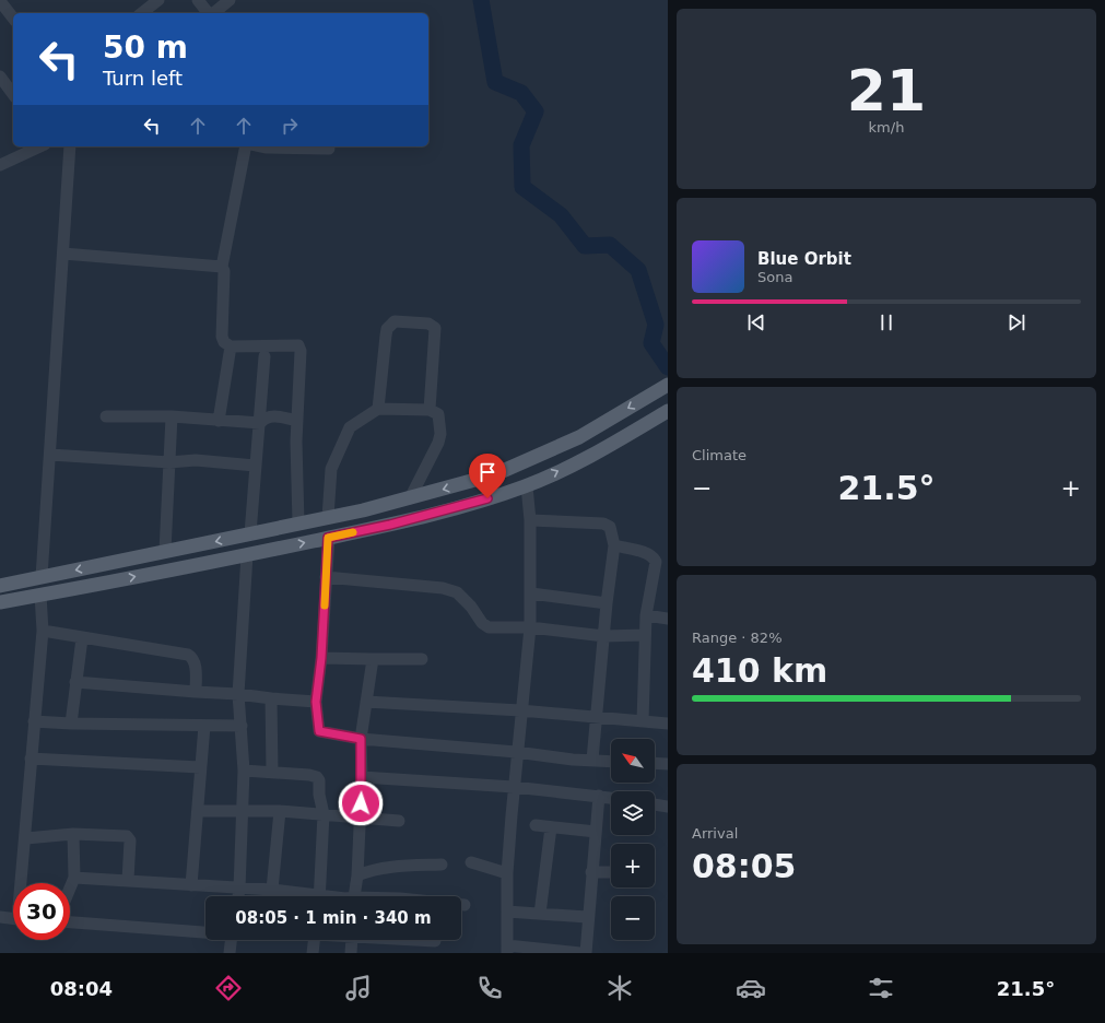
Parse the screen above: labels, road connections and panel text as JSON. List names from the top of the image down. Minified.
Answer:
{"north":"top left","page":{"tile":[["21","km/h"],"Climate",["Range · 82%","410 km"],["Arrival","08:05"]],"turn":["50 m","Turn left"],"song":["Blue Orbit","Sona"],"heat":["−","21.5°","+"],"map_buttons":["+","−"],"limit":"30","trip":"08:05 · 1 min · 340 m","tabs":["08:04","21.5°"]}}
